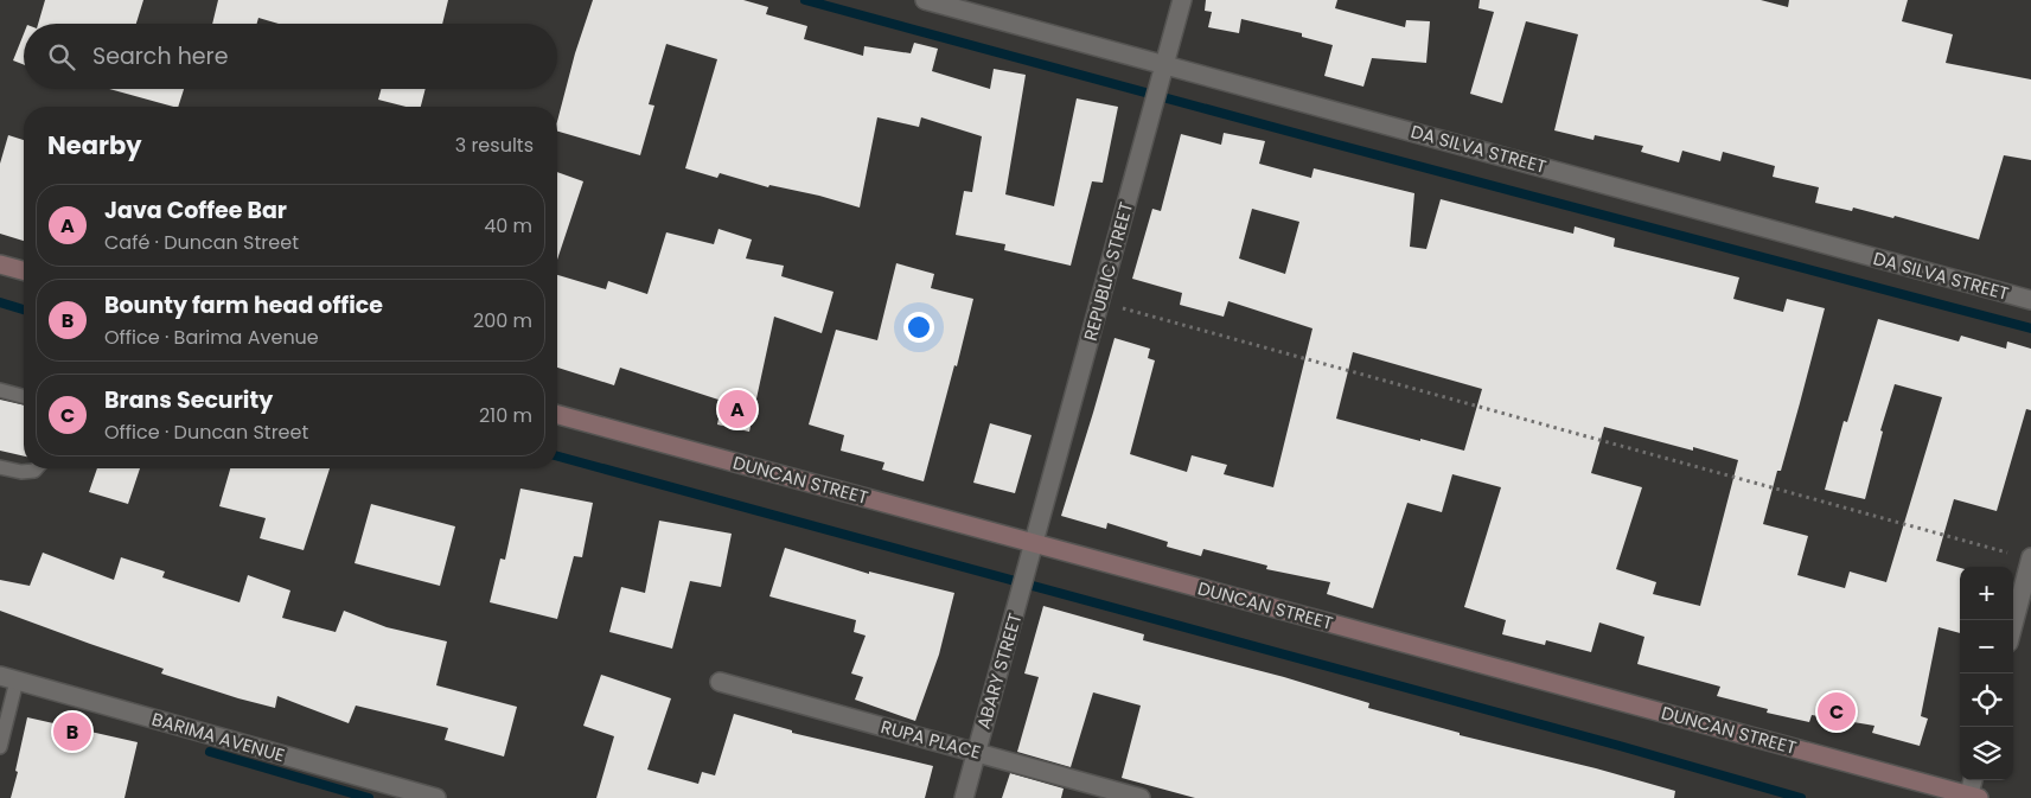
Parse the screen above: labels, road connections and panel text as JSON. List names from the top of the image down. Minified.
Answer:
{"streets":{"street":["DA SILVA STREET","REPUBLIC STREET","DUNCAN STREET","ABARY STREET","BARIMA AVENUE","RUPA PLACE"]},"crossings":[["DA SILVA STREET","REPUBLIC STREET"],["REPUBLIC STREET","DUNCAN STREET"],["REPUBLIC STREET","ABARY STREET"],["DUNCAN STREET","ABARY STREET"],["ABARY STREET","RUPA PLACE"]],"page":{"search":"Search here","heading":["Nearby","3 results"],"list":[{"mark":"A","name":"Java Coffee Bar","note":"Café · Duncan Street","value":"40 m"},{"mark":"B","name":"Bounty farm head office","note":"Office · Barima Avenue","value":"200 m"},{"mark":"C","name":"Brans Security","note":"Office · Duncan Street","value":"210 m"}],"pins":["A","C","B"],"map_buttons":["+","−"]}}
